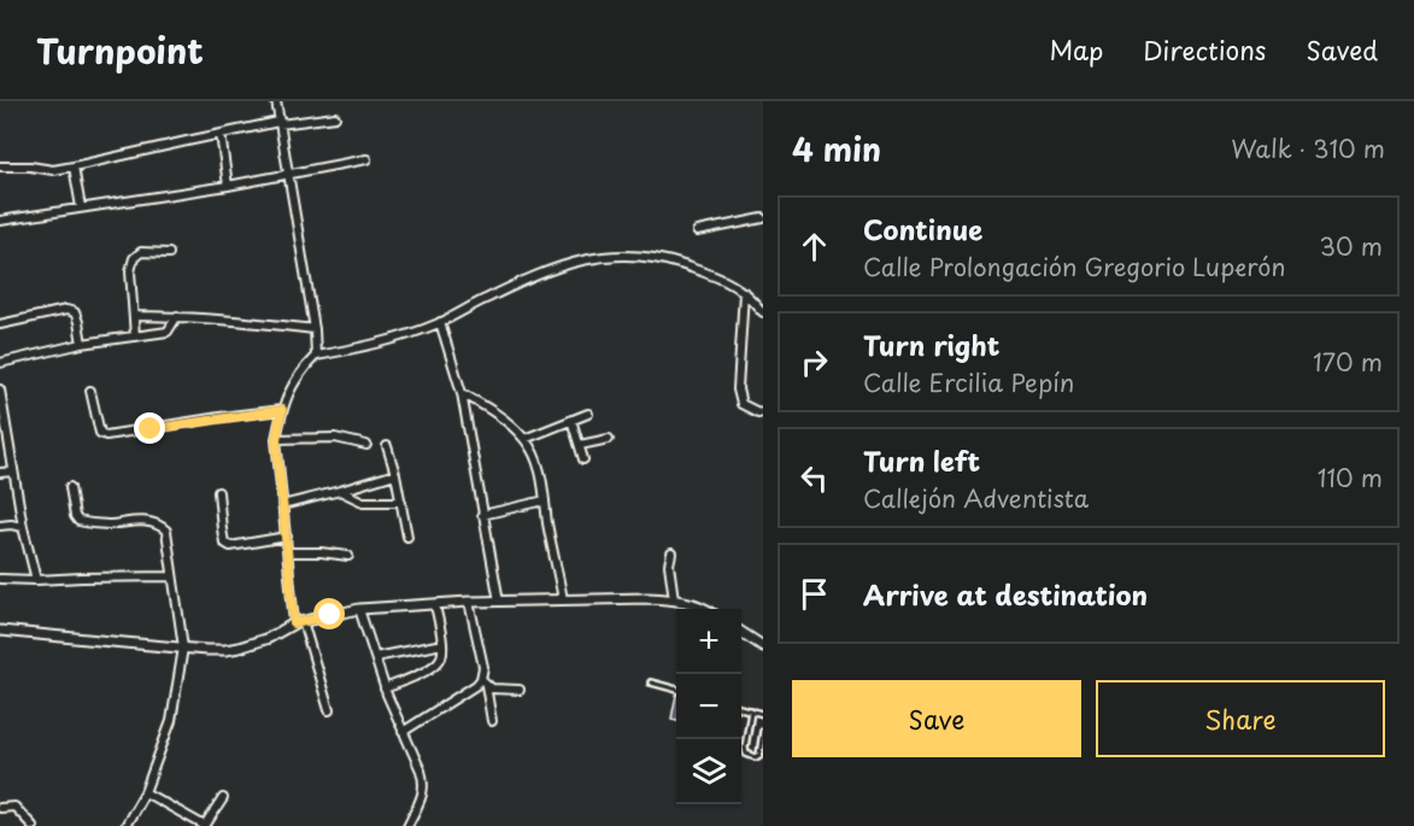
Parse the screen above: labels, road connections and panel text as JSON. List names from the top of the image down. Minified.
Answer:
{"page":{"header":"Turnpoint","nav":["Map","Directions","Saved"],"heading":["4 min","Walk · 310 m"],"list":[["Continue","Calle Prolongación Gregorio Luperón","30 m"],["Turn right","Calle Ercilia Pepín","170 m"],["Turn left","Callejón Adventista","110 m"],"Arrive at destination"],"map_buttons":["+","−"],"buttons":["Save","Share"]}}
